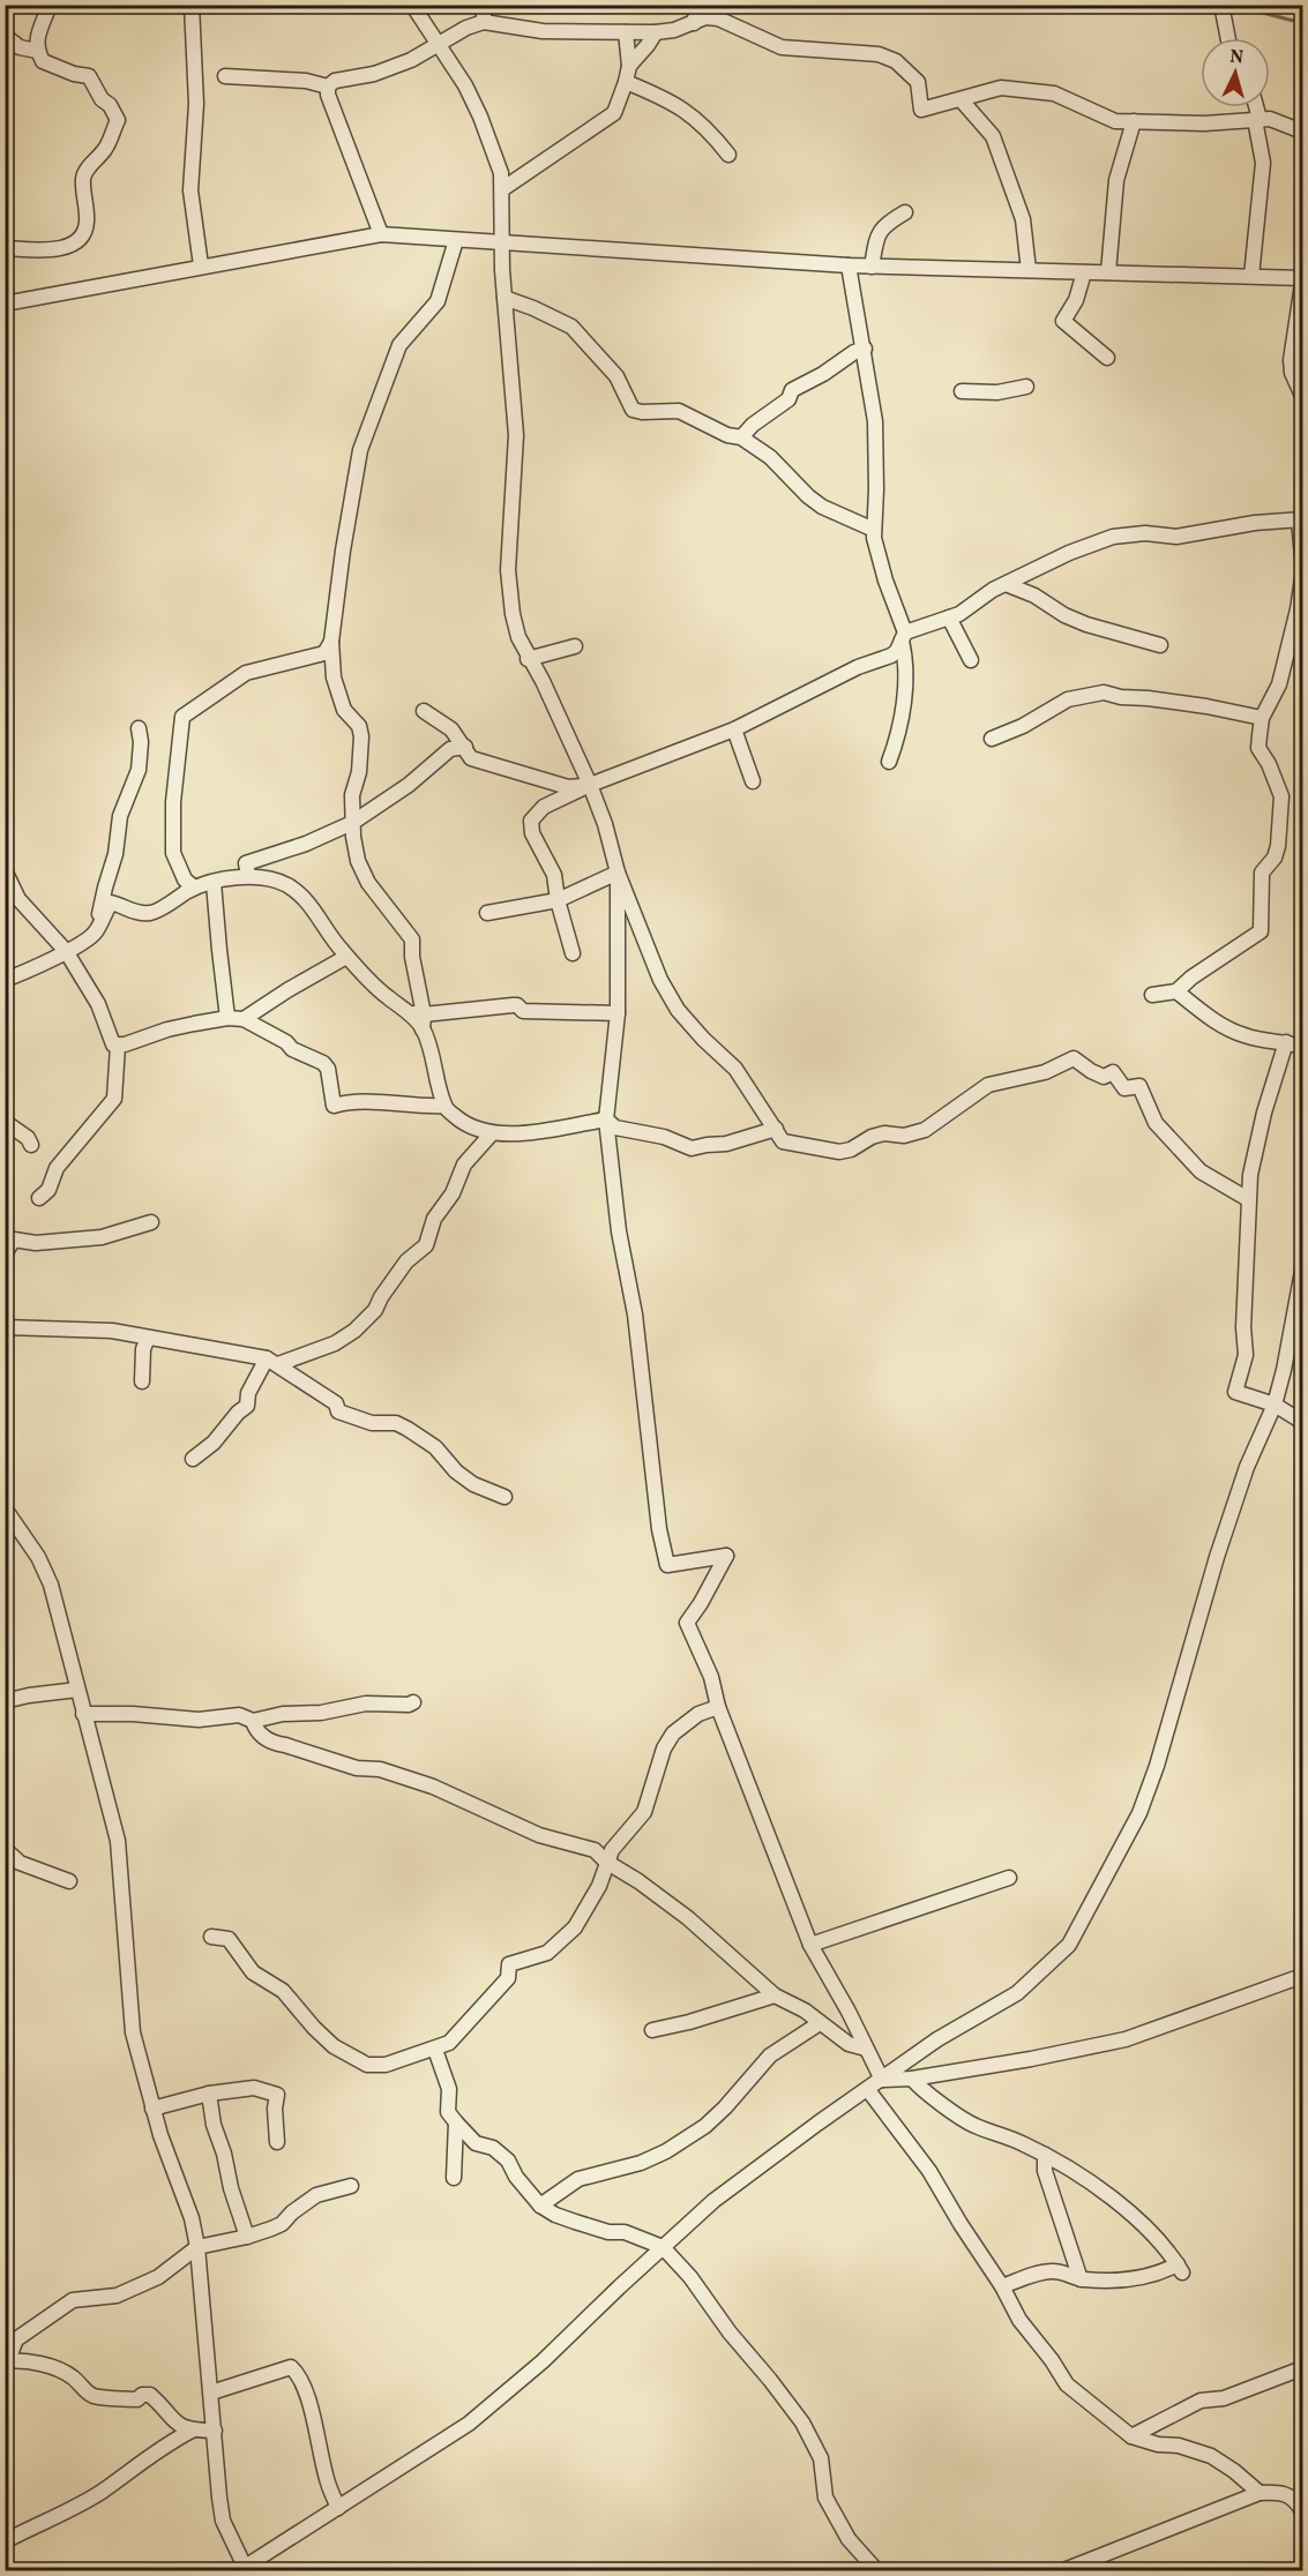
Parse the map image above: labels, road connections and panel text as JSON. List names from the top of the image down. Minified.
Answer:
{"north":"top"}
